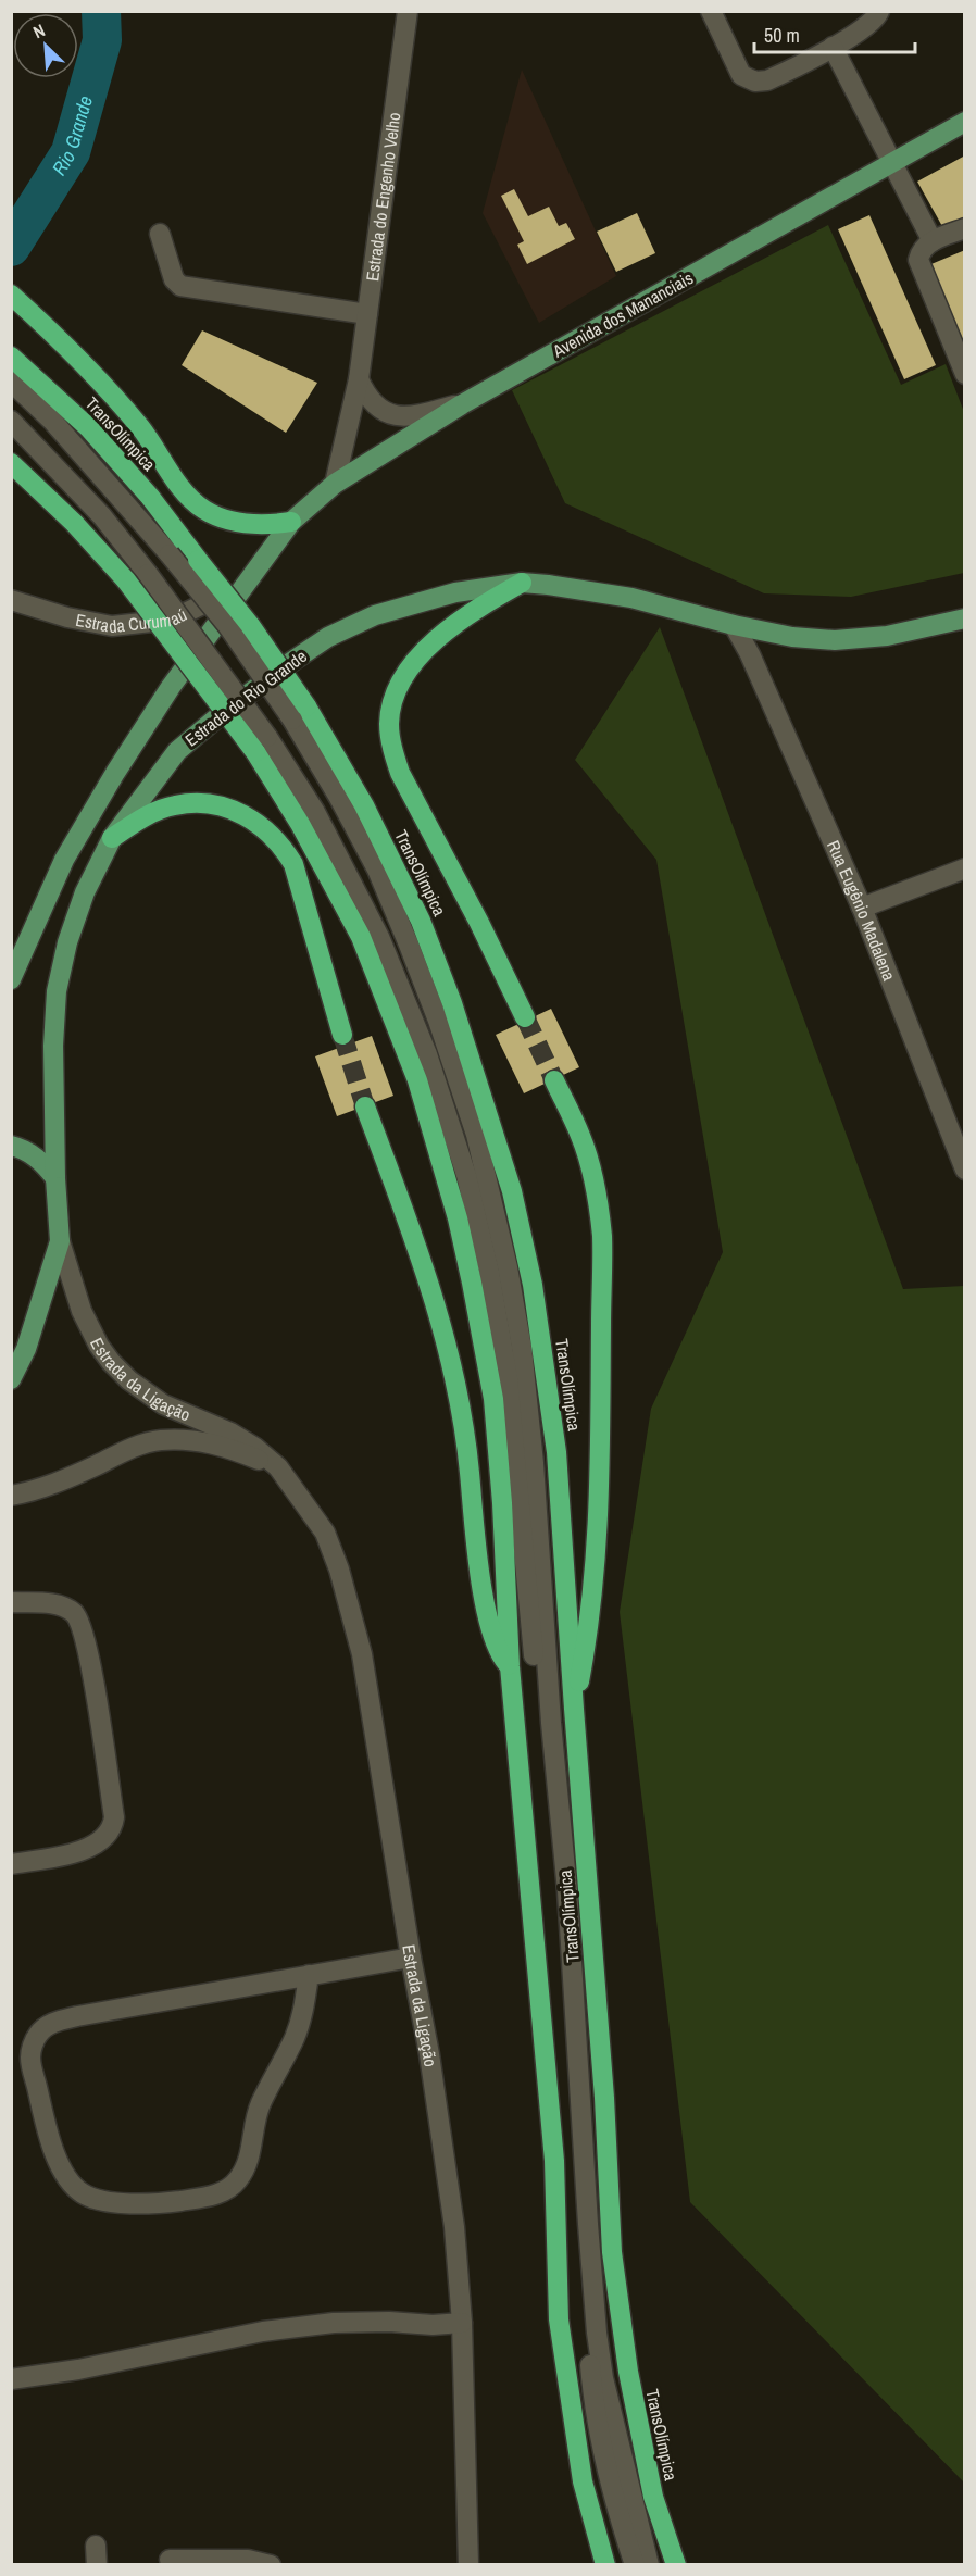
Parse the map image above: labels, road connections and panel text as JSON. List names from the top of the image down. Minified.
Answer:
{"streets":{"highway":["TransOlímpica"],"main road":["Avenida dos Mananciais","Estrada do Rio Grande"],"street":["Estrada do Engenho Velho","Estrada Curumaú","Rua Eugênio Madalena","Estrada da Ligação"]},"crossings":[["Estrada do Engenho Velho","Avenida dos Mananciais"],["Estrada do Rio Grande","Rua Eugênio Madalena"],["Estrada do Rio Grande","Estrada da Ligação"]],"water":["Rio Grande"],"scale_bar":"50 m","north":"top left"}
